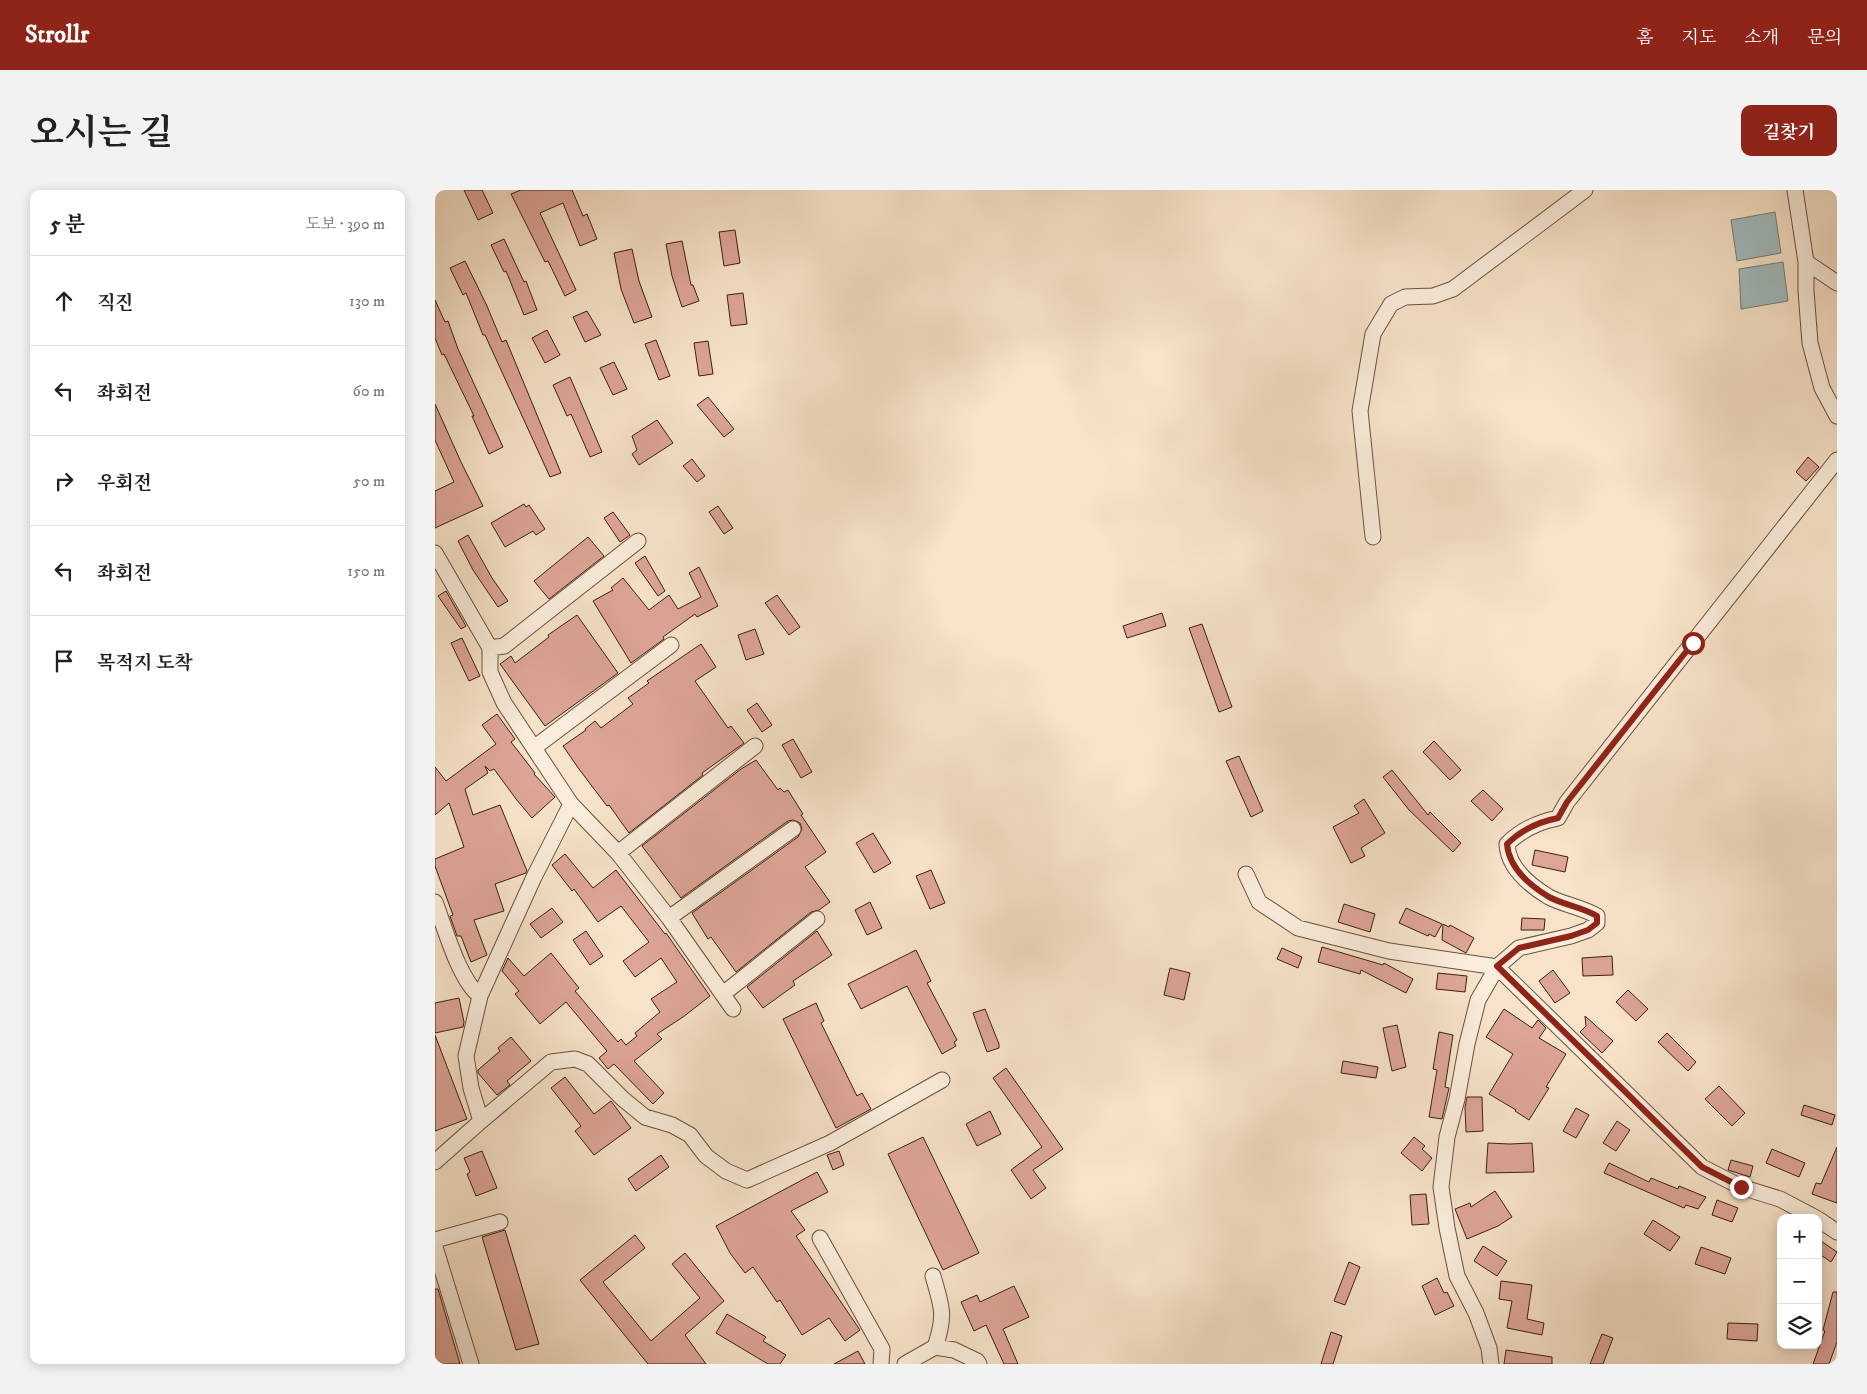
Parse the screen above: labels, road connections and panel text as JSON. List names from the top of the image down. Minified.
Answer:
{"page":{"header":"Strollr","nav":["홈","지도","소개","문의"],"title":"오시는 길","buttons":"길찾기","heading":["5 분","도보 · 390 m"],"list":[["직진","130 m"],["좌회전","60 m"],["우회전","50 m"],["좌회전","150 m"],"목적지 도착"],"map_buttons":["+","−"]}}
